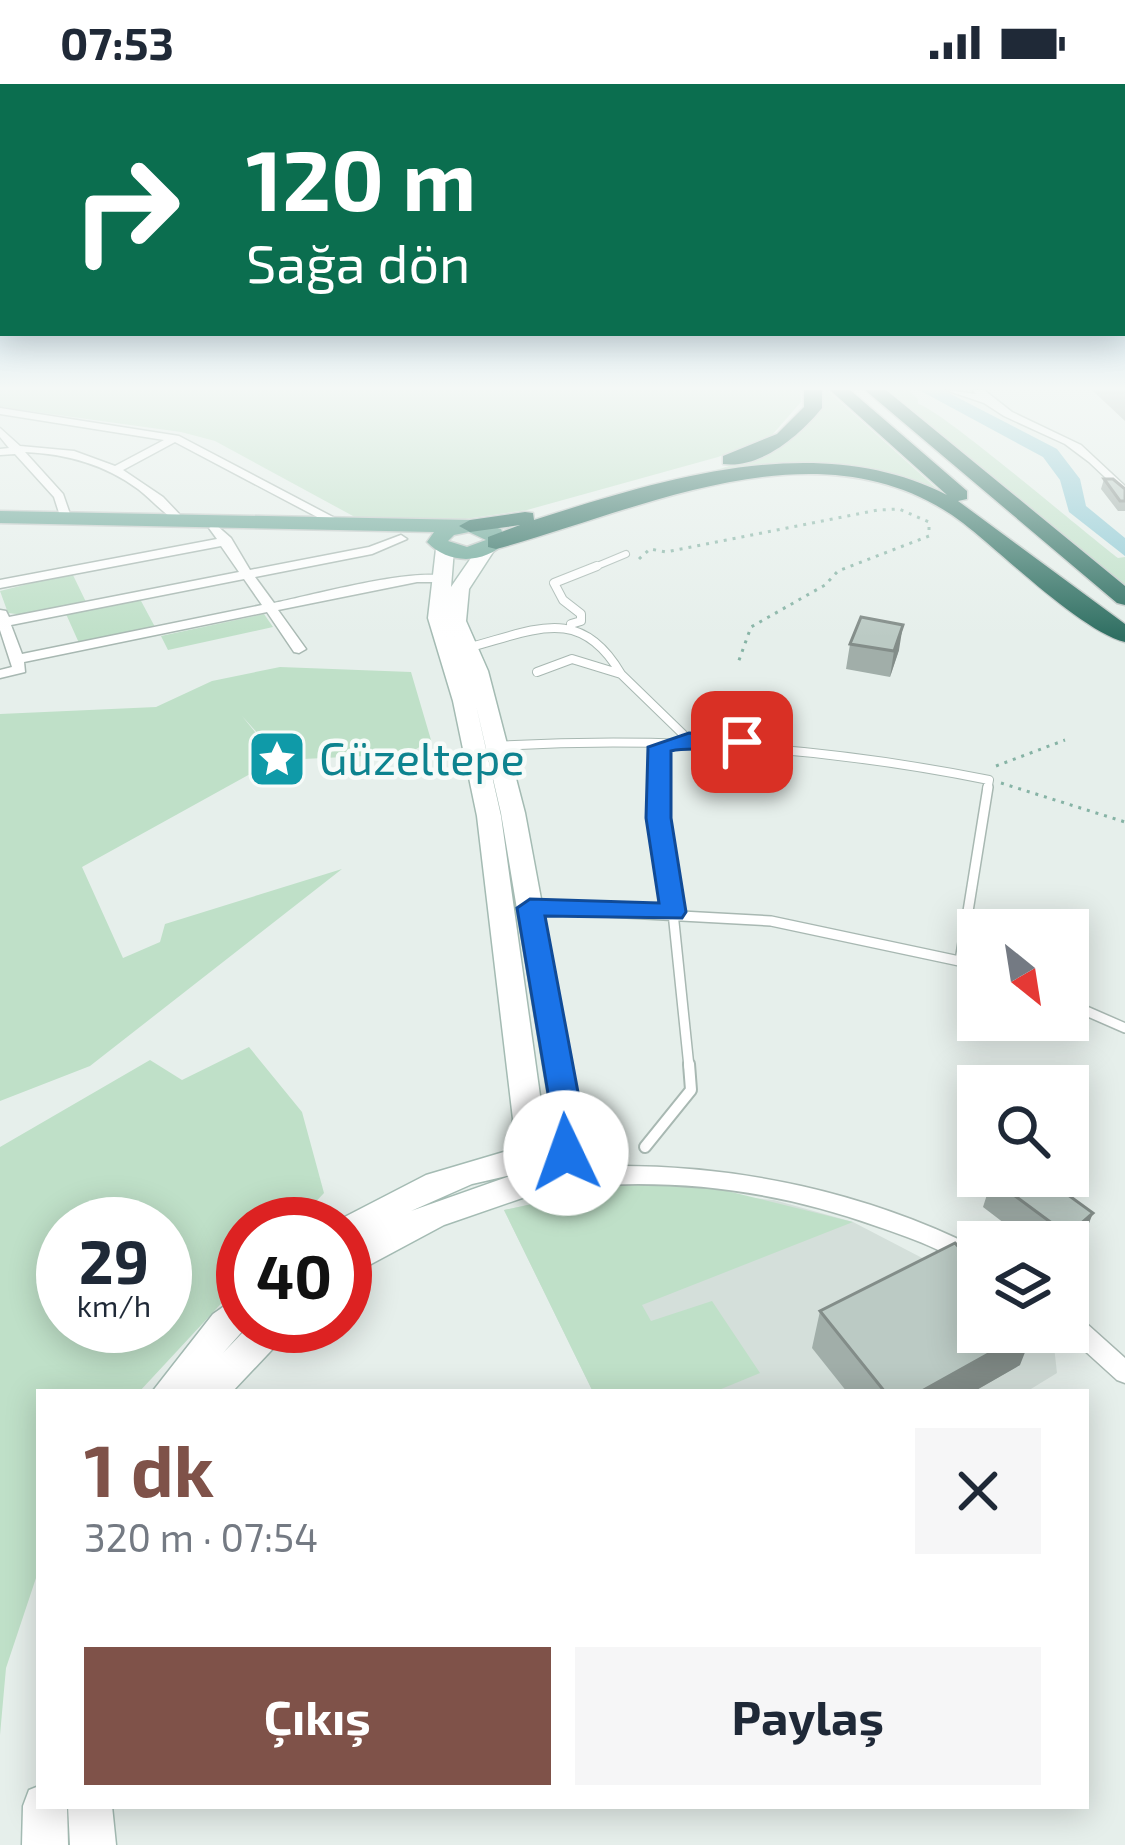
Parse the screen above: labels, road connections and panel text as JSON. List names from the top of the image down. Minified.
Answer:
{"places":{"place":["Güzeltepe"]},"north":"bottom right","page":{"status":"07:53","turn":["120 m","Sağa dön"],"speed":"29 km/h","limit":"40","heading":["1 dk","320 m · 07:54"],"buttons":["Çıkış","Paylaş"]}}
